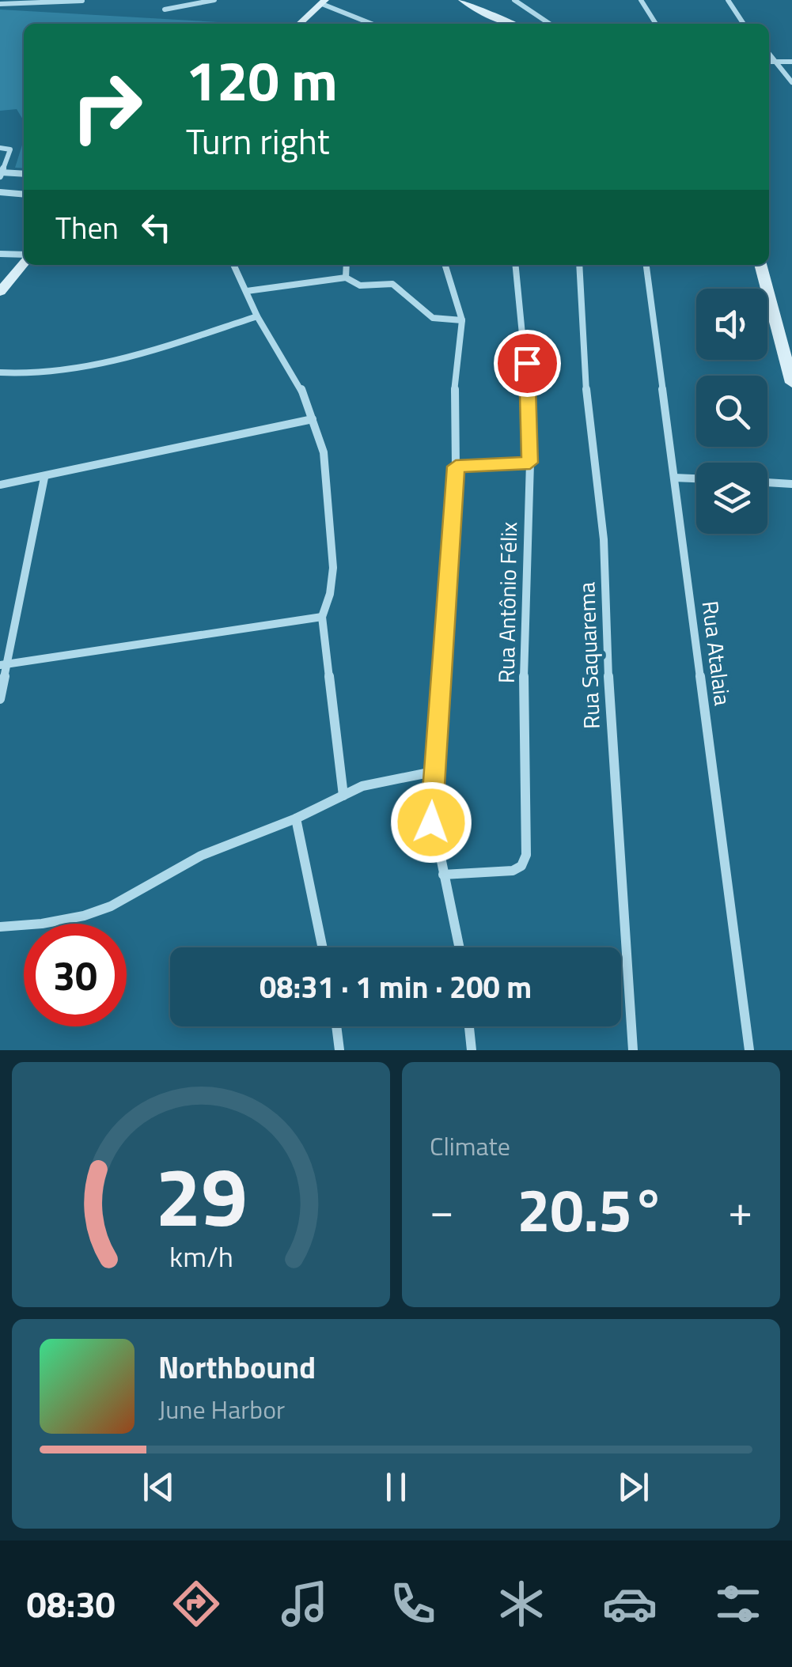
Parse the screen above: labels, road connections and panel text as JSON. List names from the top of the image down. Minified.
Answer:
{"streets":{"street":["Rua Antônio Félix","Rua Atalaia","Rua Saquarema"]},"page":{"turn":["120 m","Turn right"],"then":"Then","limit":"30","trip":"08:31 · 1 min · 200 m","tile":"Climate","heat":["−","20.5°","+"],"song":["Northbound","June Harbor"],"tabs":"08:30","gauge":["29","km/h"]}}
